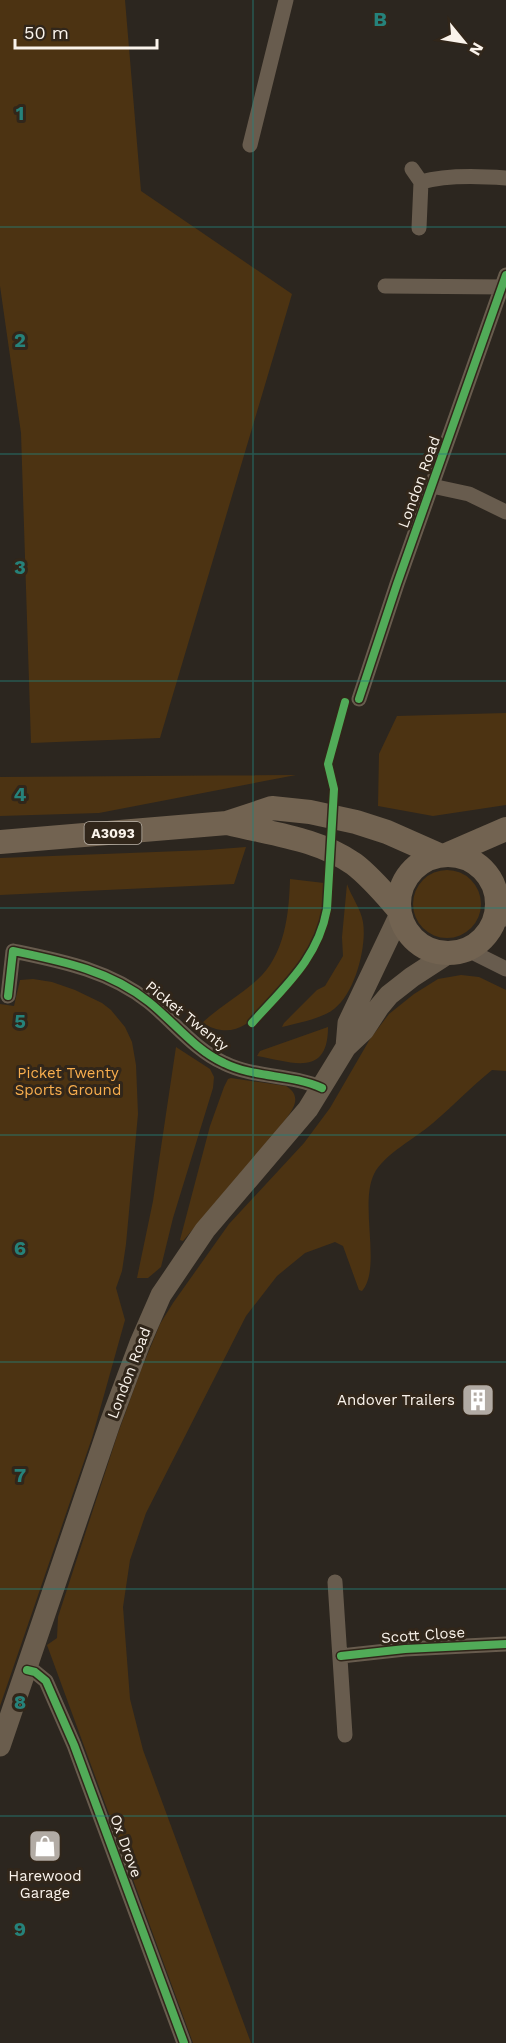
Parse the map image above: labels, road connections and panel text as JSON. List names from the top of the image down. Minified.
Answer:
{"streets":{"main road":["London Road","A3093"],"street":["Picket Twenty","Scott Close","Ox Drove"]},"crossings":[["London Road","A3093"],["London Road","Picket Twenty"],["London Road","Ox Drove"]],"parks":["Picket Twenty Sports Ground"],"places":{"building":["Andover Trailers"],"shop":["Harewood Garage"]},"scale_bar":"50 m","north":"bottom right","grid":{"columns":["B"],"rows":["1","2","3","4","5","6","7","8","9"]}}
